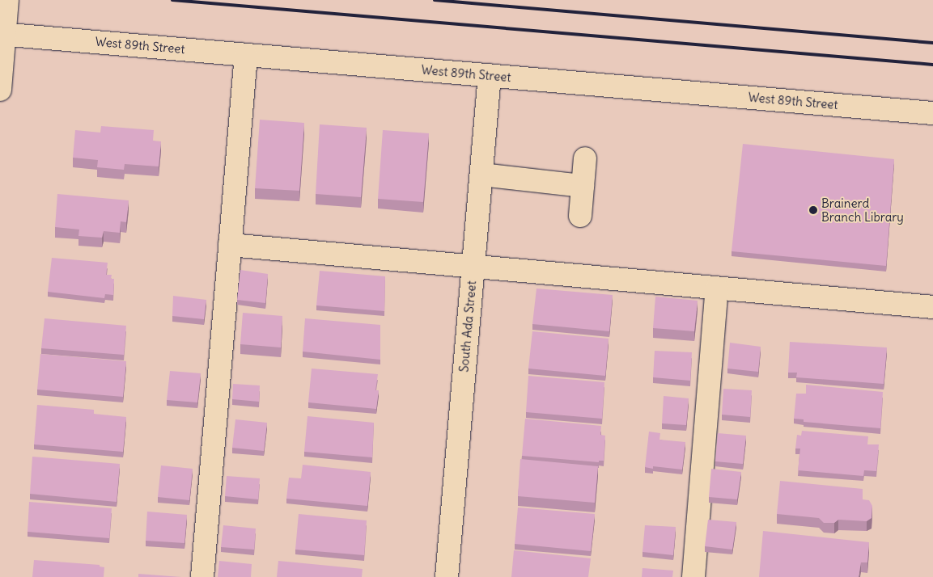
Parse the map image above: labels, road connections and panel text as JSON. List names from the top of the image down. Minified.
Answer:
{"streets":{"street":["West 89th Street","South Ada Street"]},"crossings":[["West 89th Street","South Ada Street"]],"places":["Brainerd Branch Library"]}
